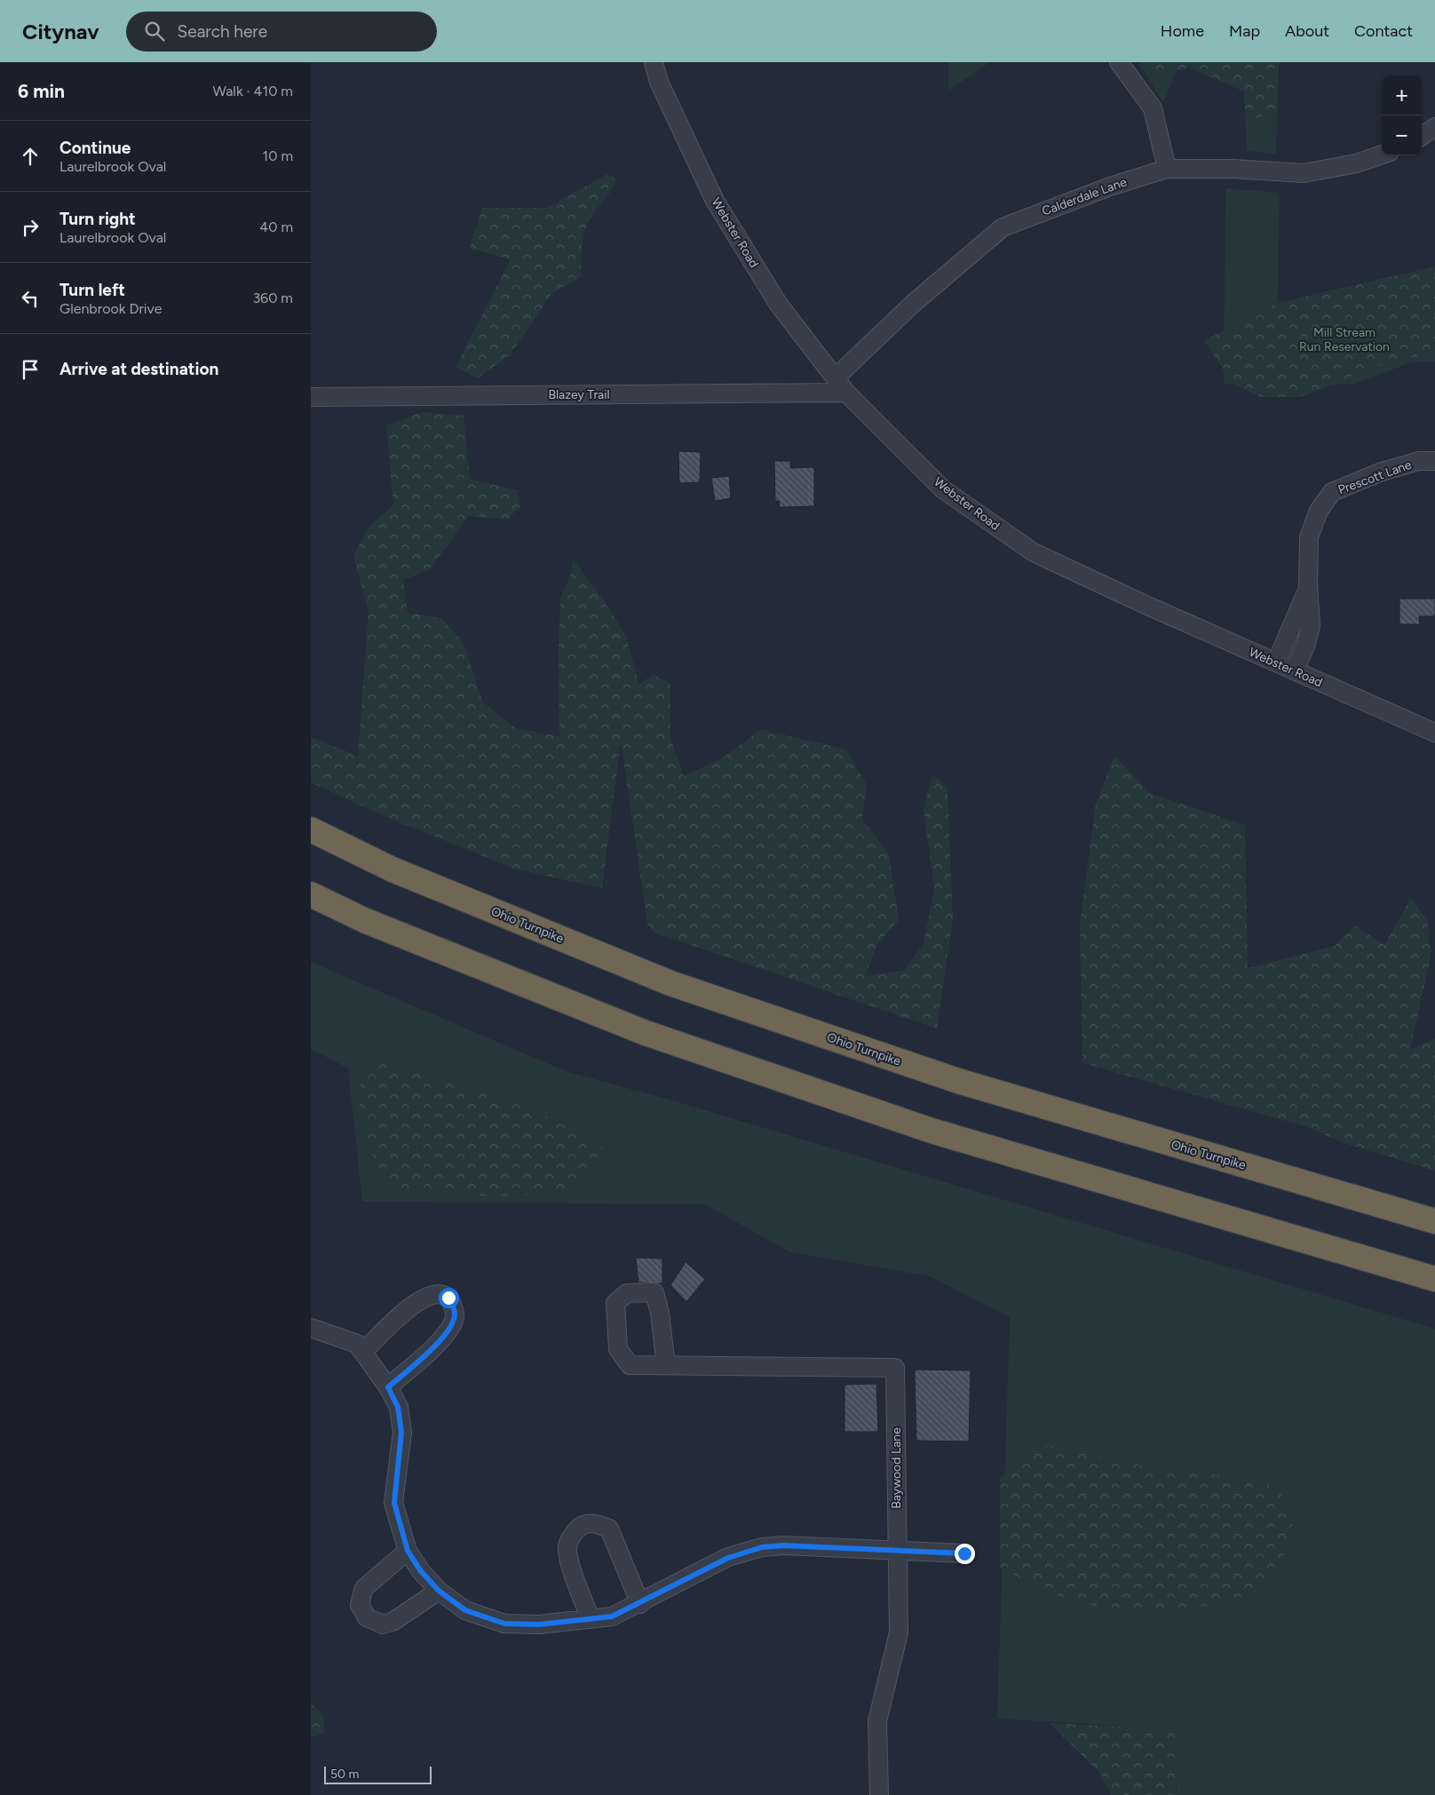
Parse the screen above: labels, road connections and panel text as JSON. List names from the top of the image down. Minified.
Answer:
{"streets":{"highway":["Ohio Turnpike"],"street":["Calderdale Lane","Webster Road","Blazey Trail","Prescott Lane","Baywood Lane"]},"crossings":[["Calderdale Lane","Webster Road"],["Webster Road","Blazey Trail"],["Webster Road","Prescott Lane"]],"parks":["Mill Stream Run Reservation"],"scale_bar":"50 m","page":{"header":"Citynav","search":"Search here","nav":["Home","Map","About","Contact"],"heading":["6 min","Walk · 410 m"],"map_buttons":["+","−"],"list":[["Continue","Laurelbrook Oval","10 m"],["Turn right","Laurelbrook Oval","40 m"],["Turn left","Glenbrook Drive","360 m"],"Arrive at destination"],"scale":"50 m"}}
